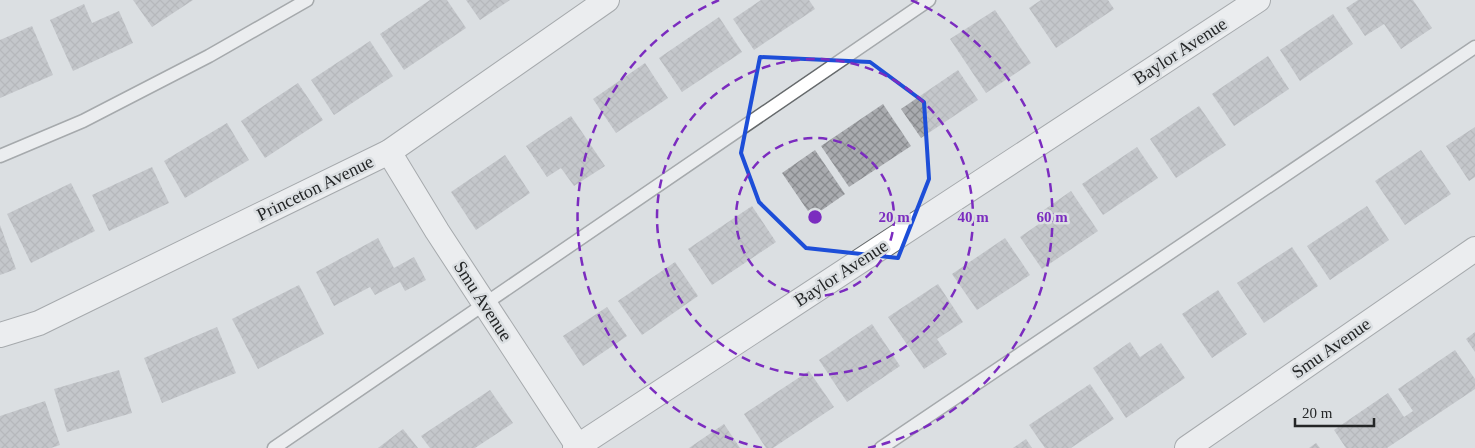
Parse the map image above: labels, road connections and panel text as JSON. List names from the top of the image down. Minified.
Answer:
{"streets":{"street":["Baylor Avenue","Princeton Avenue","Smu Avenue"]},"crossings":[["Baylor Avenue","Smu Avenue"],["Princeton Avenue","Smu Avenue"]],"scale_bar":"20 m","rings":["20 m","40 m","60 m"]}
